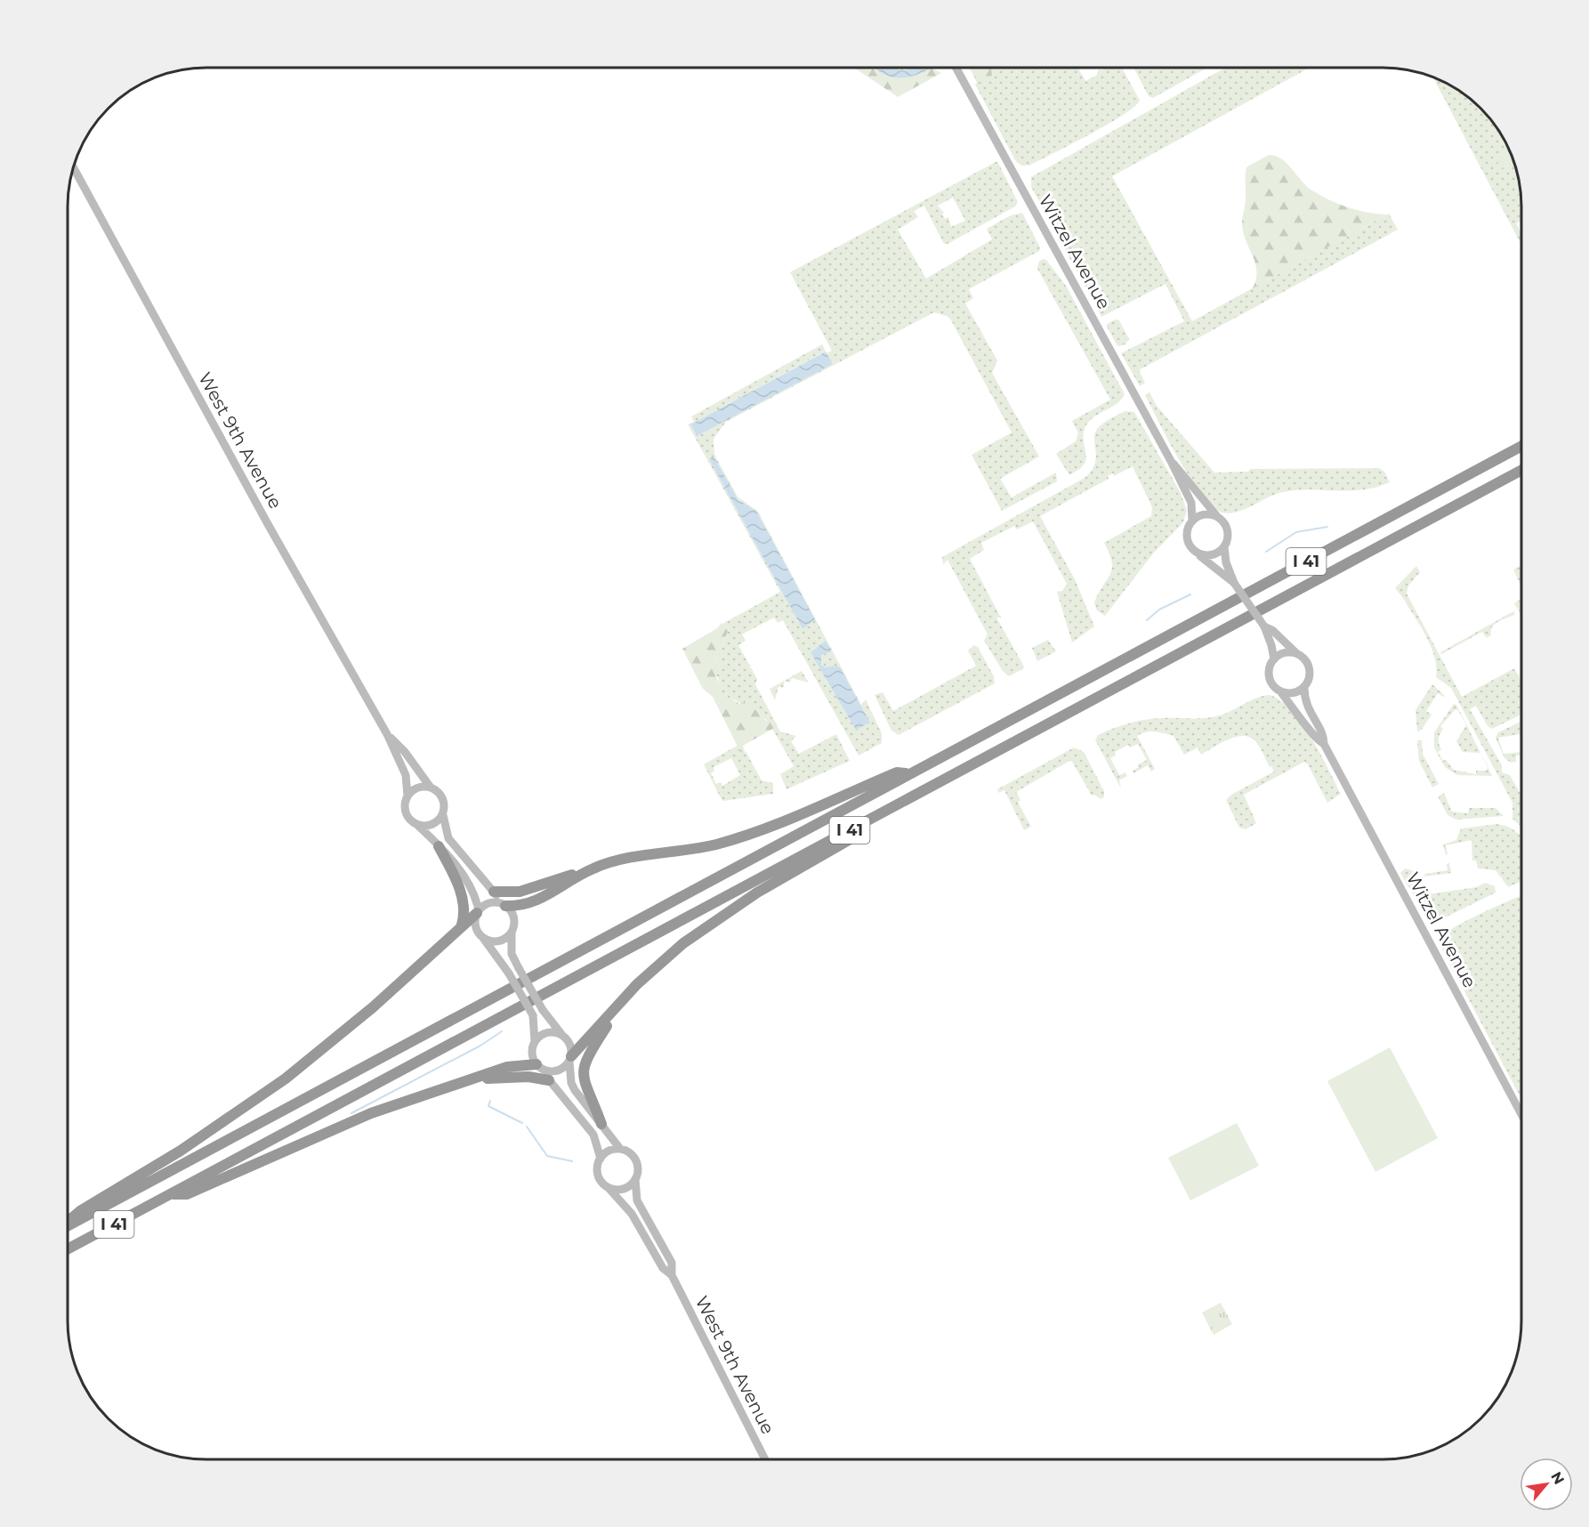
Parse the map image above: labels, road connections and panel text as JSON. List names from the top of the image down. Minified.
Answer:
{"streets":{"highway":["I 41"],"main road":["Witzel Avenue","West 9th Avenue"]},"north":"top right"}
